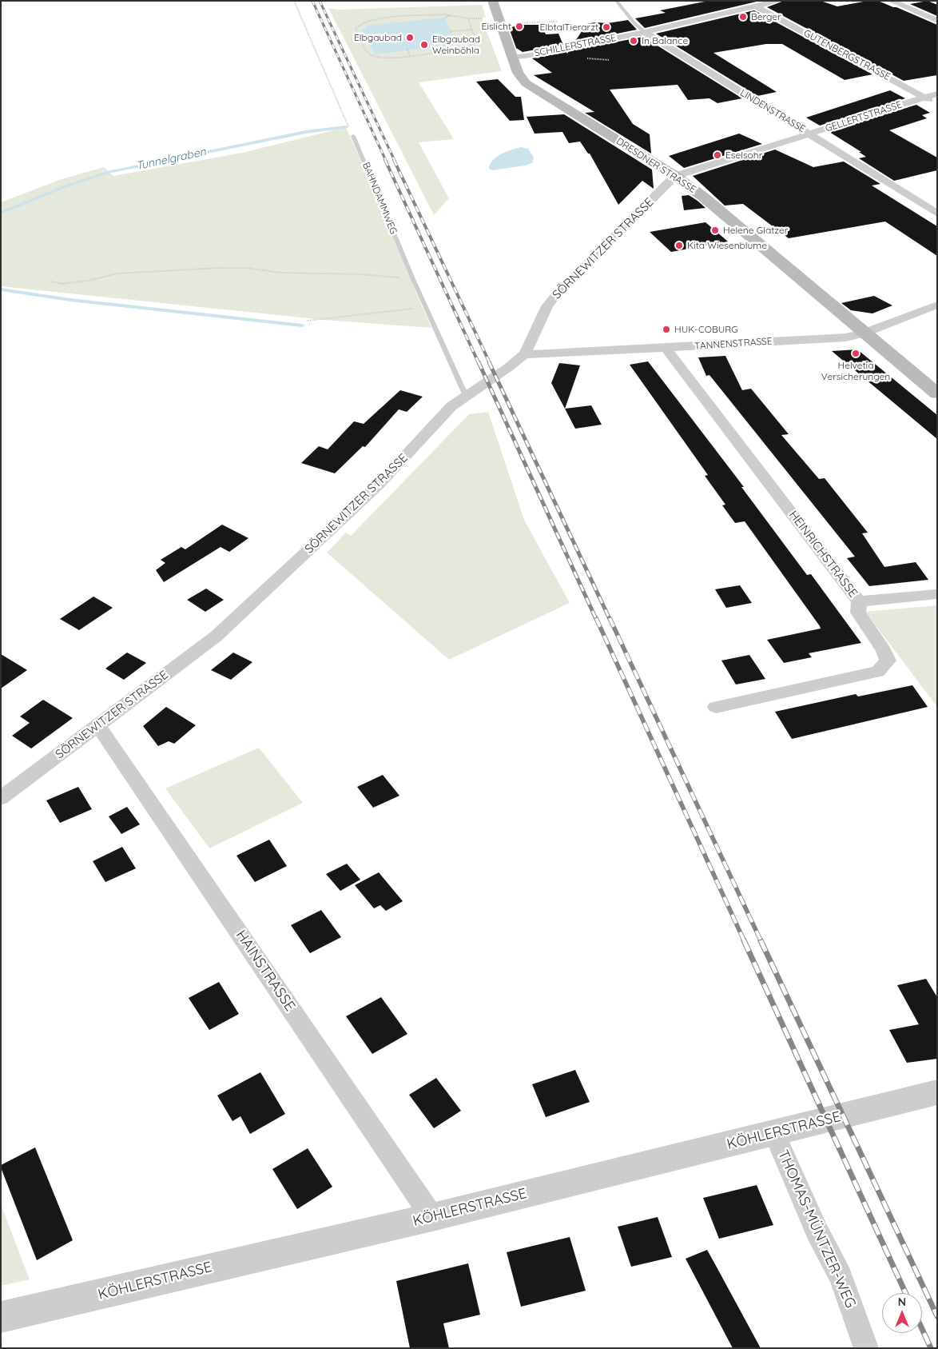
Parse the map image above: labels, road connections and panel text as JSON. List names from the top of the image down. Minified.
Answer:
{"streets":{"main road":["DRESDNER STRASSE"],"street":["SCHILLERSTRASSE","GUTENBERGSTRASSE","LINDENSTRASSE","GELLERTSTRASSE","SÖRNEWITZER STRASSE","TANNENSTRASSE","HEINRICHSTRASSE","HAINSTRASSE","KÖHLERSTRASSE","THOMAS-MÜNTZER-WEG"],"lane":["BAHNDAMMWEG"]},"crossings":[["SCHILLERSTRASSE","GUTENBERGSTRASSE"],["SCHILLERSTRASSE","LINDENSTRASSE"],["SCHILLERSTRASSE","DRESDNER STRASSE"],["GUTENBERGSTRASSE","GELLERTSTRASSE"],["LINDENSTRASSE","GELLERTSTRASSE"],["GELLERTSTRASSE","DRESDNER STRASSE"],["GELLERTSTRASSE","SÖRNEWITZER STRASSE"],["DRESDNER STRASSE","SÖRNEWITZER STRASSE"],["DRESDNER STRASSE","TANNENSTRASSE"],["BAHNDAMMWEG","SÖRNEWITZER STRASSE"],["SÖRNEWITZER STRASSE","TANNENSTRASSE"],["SÖRNEWITZER STRASSE","HAINSTRASSE"],["TANNENSTRASSE","HEINRICHSTRASSE"],["HAINSTRASSE","KÖHLERSTRASSE"],["KÖHLERSTRASSE","THOMAS-MÜNTZER-WEG"]],"water":["Tunnelgraben"],"places":["Berger","Eislicht","ElbtalTierarzt","Elbgaubad","In Balance","Elbgaubad Weinböhla","Eselsohr","Helene Glatzer","Kita Wiesenblume","HUK-COBURG","Helvetia Versicherungen"],"north":"top"}
